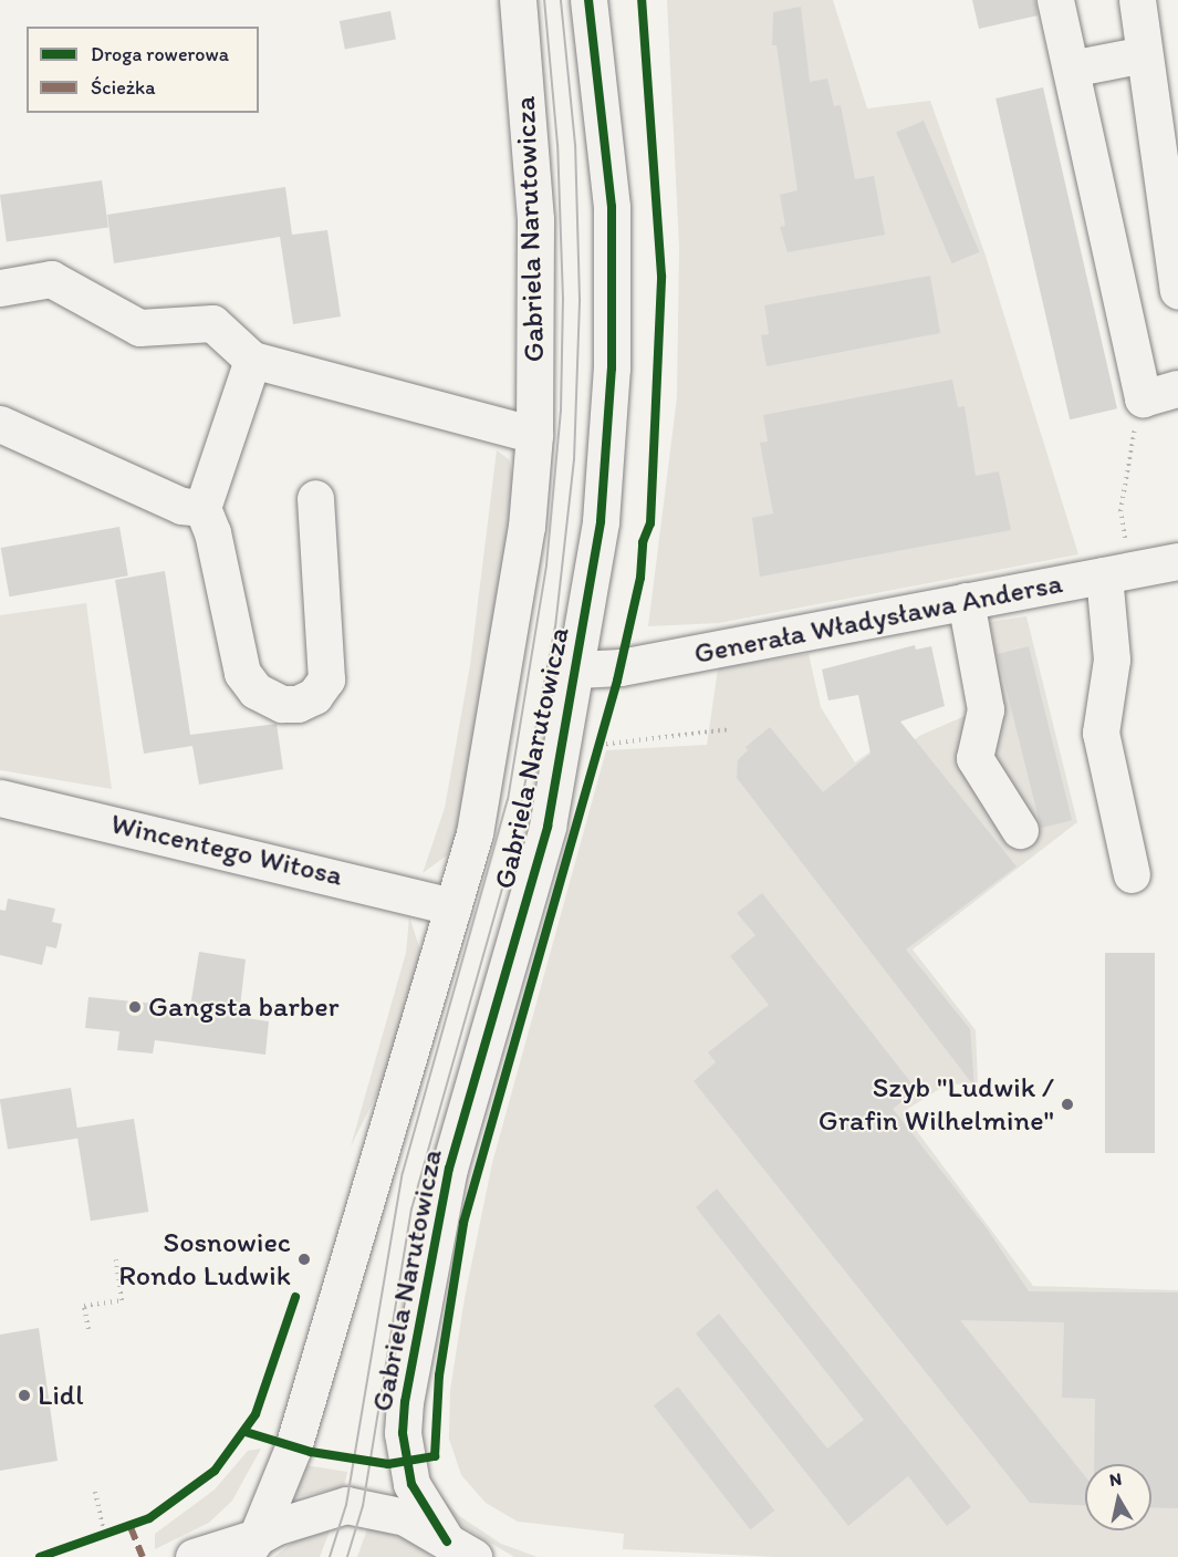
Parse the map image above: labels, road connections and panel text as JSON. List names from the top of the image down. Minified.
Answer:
{"streets":{"street":["Gabriela Narutowicza","Generała Władysława Andersa","Wincentego Witosa"]},"crossings":[["Gabriela Narutowicza","Generała Władysława Andersa"],["Gabriela Narutowicza","Wincentego Witosa"]],"places":["Gangsta barber","Szyb \"Ludwik / Grafin Wilhelmine\"","Sosnowiec Rondo Ludwik","Lidl"],"legend":["Droga rowerowa","Ścieżka"],"north":"top"}
